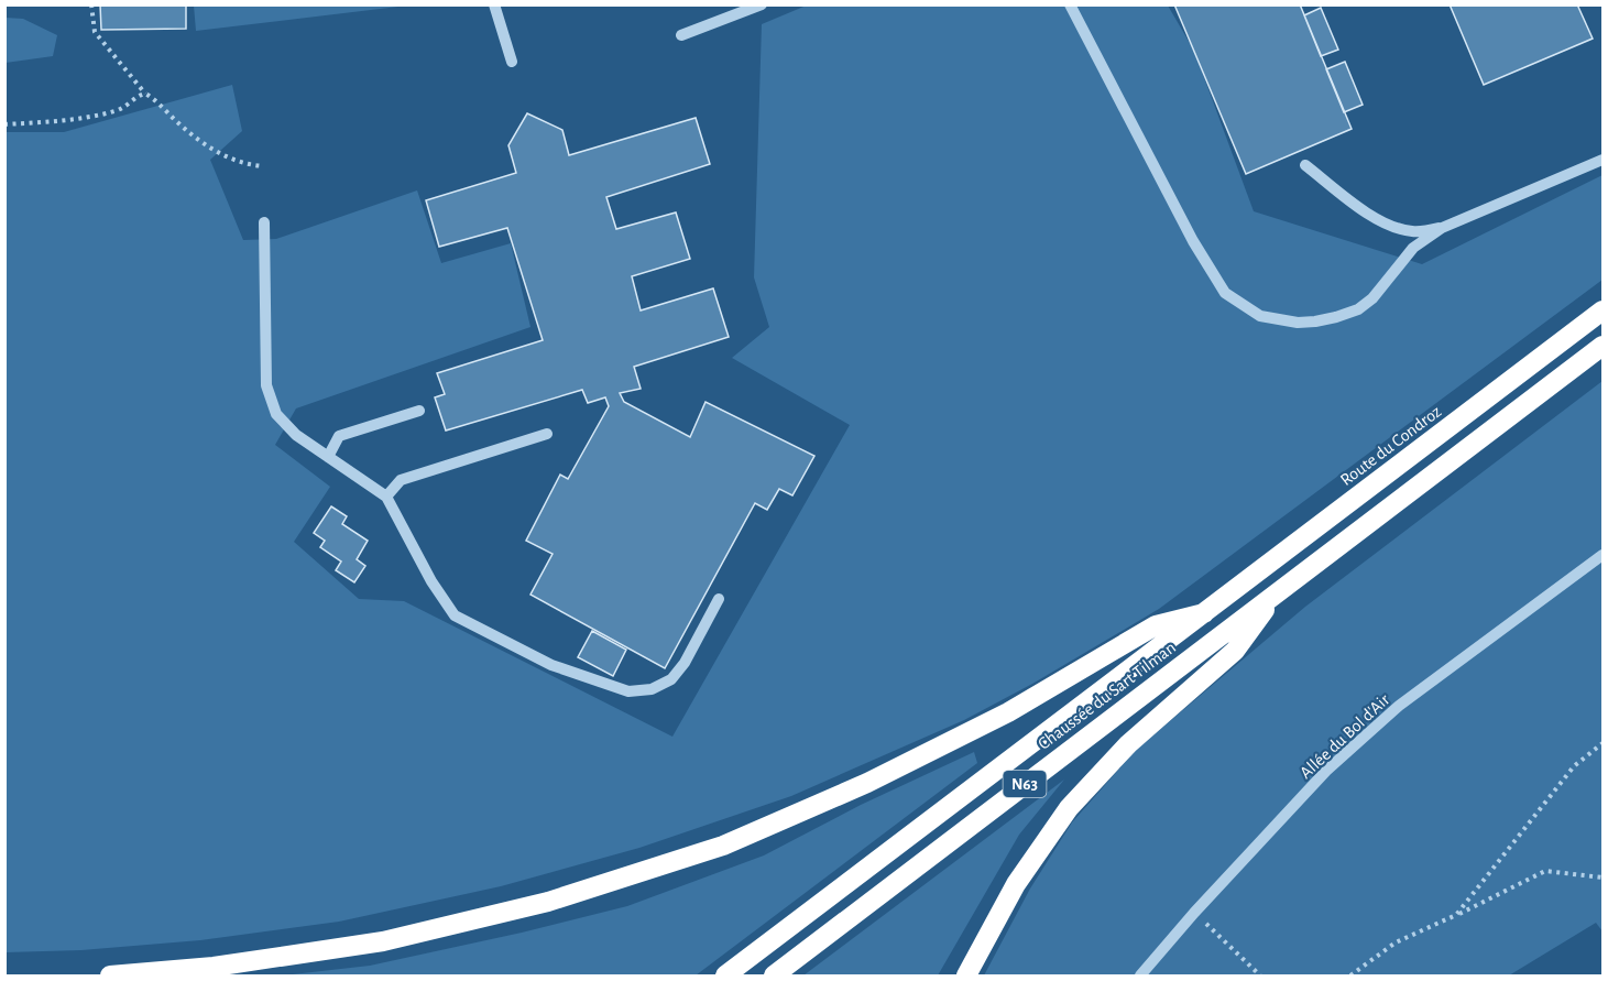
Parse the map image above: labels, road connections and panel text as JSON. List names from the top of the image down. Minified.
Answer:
{"streets":{"highway":["Route du Condroz","Chaussée du Sart Tilman","N63"],"street":["Allée du Bol d'Air"]},"crossings":[["Route du Condroz","Chaussée du Sart Tilman"],["Chaussée du Sart Tilman","N63"]]}
